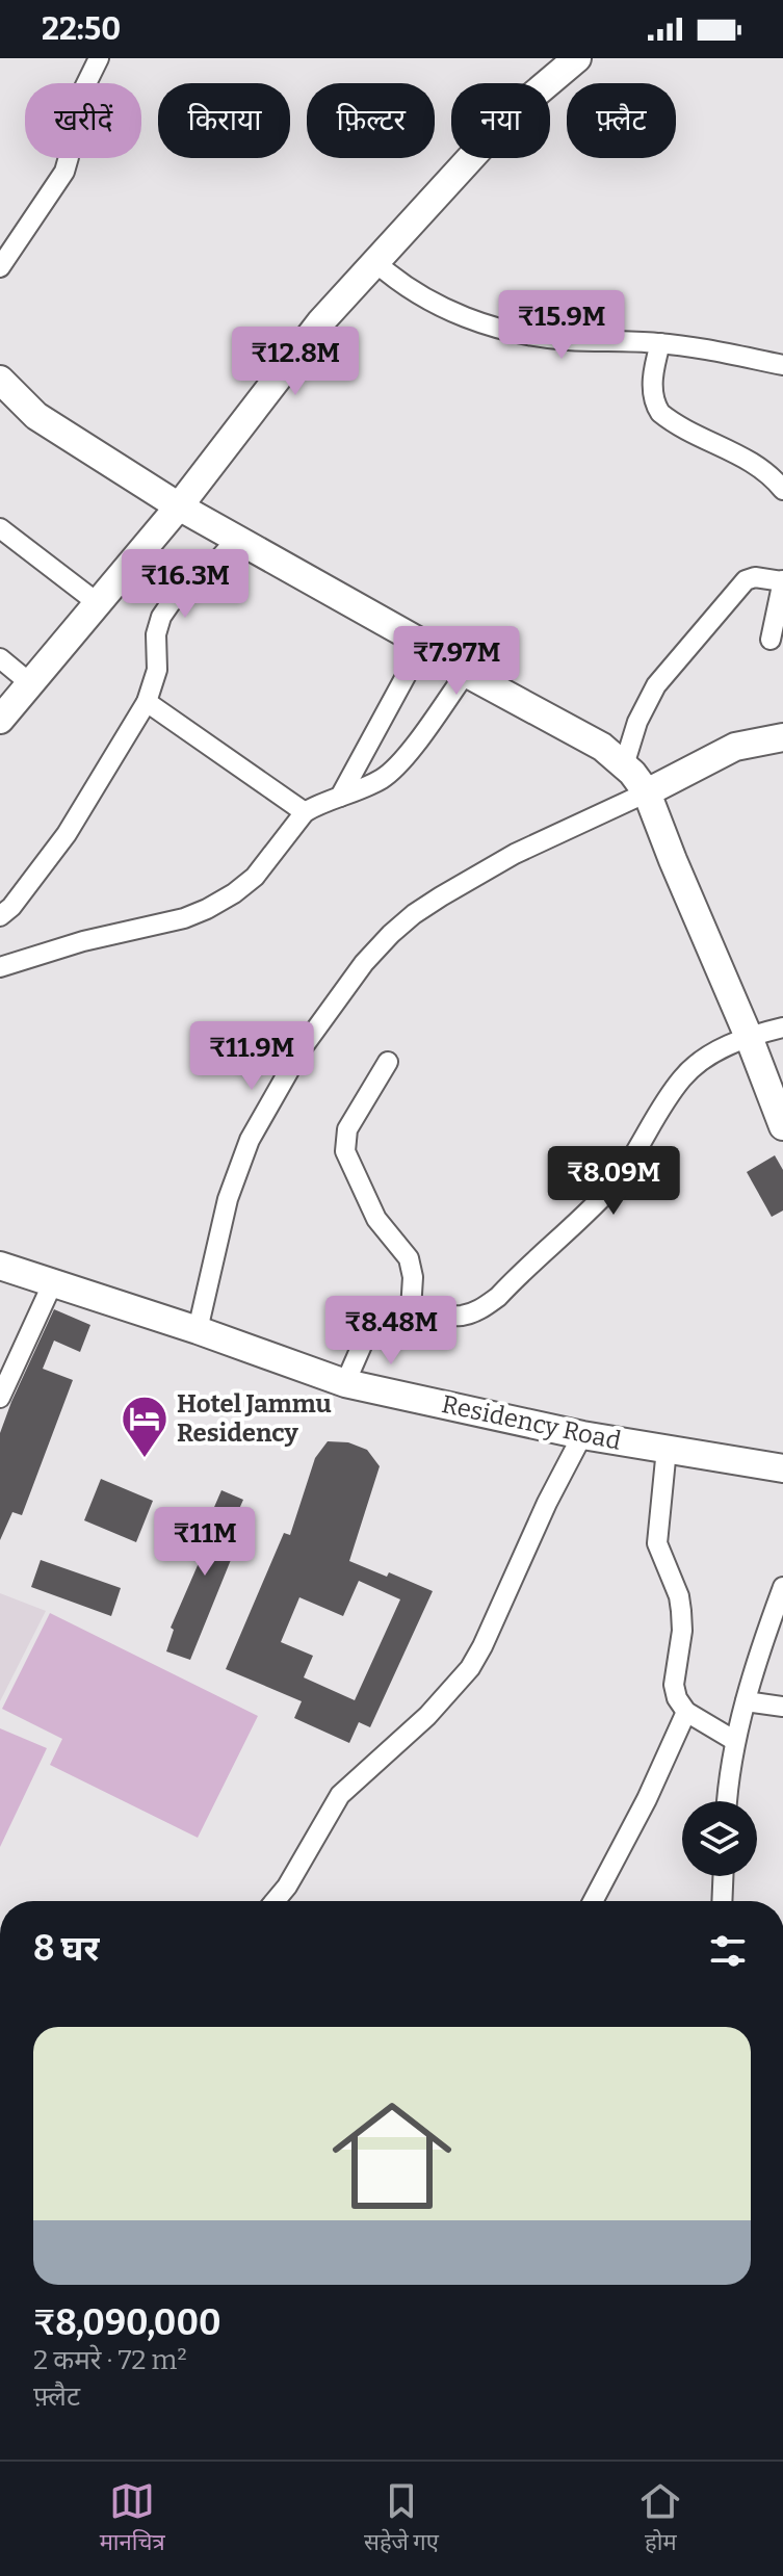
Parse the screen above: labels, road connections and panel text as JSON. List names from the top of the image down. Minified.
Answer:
{"streets":{"street":["Residency Road"]},"places":{"hotel":["Hotel Jammu Residency"]},"page":{"status":"22:50","chip":["खरीदें","किराया","फ़िल्टर","नया","फ़्लैट"],"price":["₹15.9M","₹12.8M","₹16.3M","₹7.97M","₹11.9M","₹8.09M","₹8.48M","₹11M"],"heading":"8 घर","list":[{"name":"₹8,090,000","note":"2 कमरे · 72 m² · फ़्लैट"}],"tabs":["मानचित्र","सहेजे गए","होम"]}}
